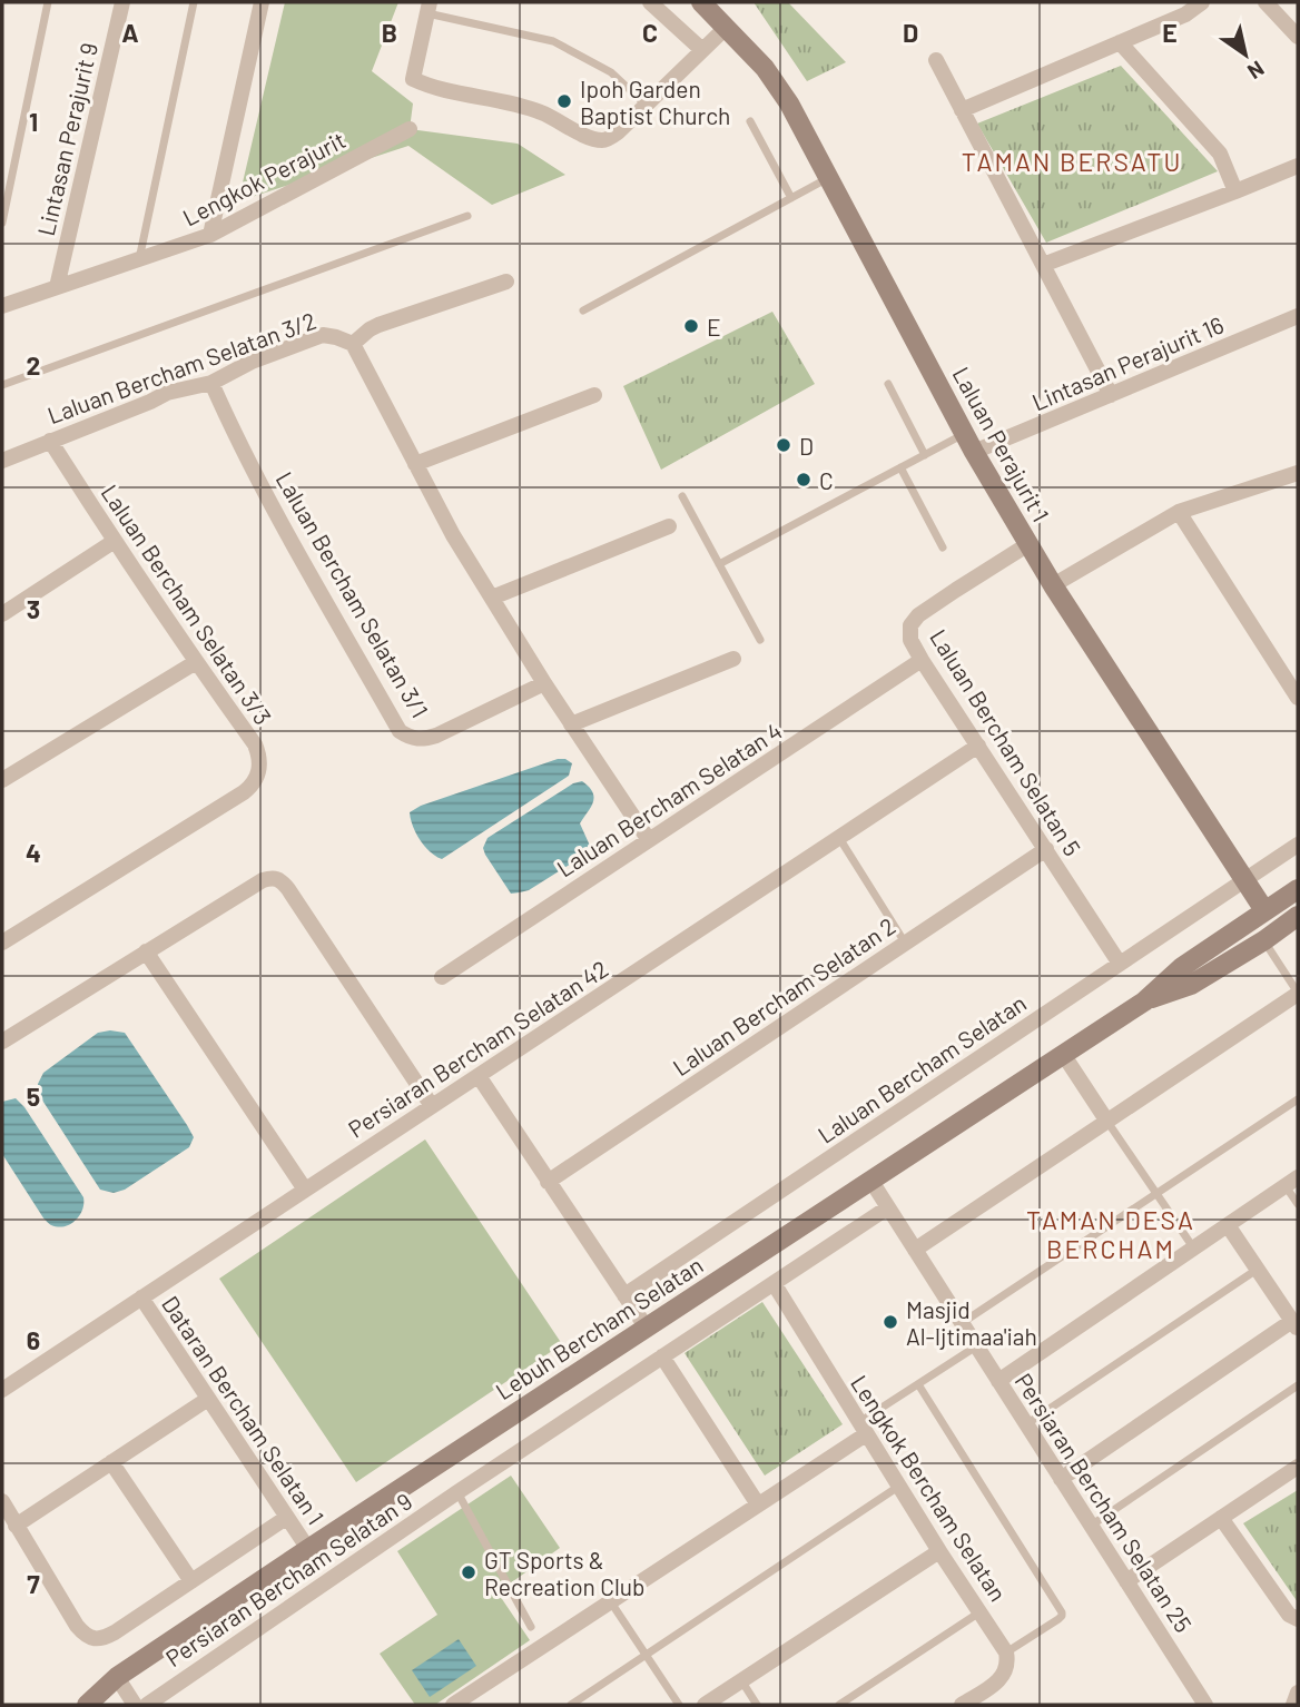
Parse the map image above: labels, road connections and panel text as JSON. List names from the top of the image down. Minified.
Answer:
{"streets":{"street":["Lintasan Perajurit 9","Lengkok Perajurit","Lintasan Perajurit 16","Laluan Bercham Selatan 3/2","Laluan Perajurit 1","Laluan Bercham Selatan 3/1","Laluan Bercham Selatan 3/3","Laluan Bercham Selatan 5","Laluan Bercham Selatan 4","Laluan Bercham Selatan 2","Persiaran Bercham Selatan 42","Laluan Bercham Selatan","Lebuh Bercham Selatan","Dataran Bercham Selatan 1","Lengkok Bercham Selatan","Persiaran Bercham Selatan 25","Persiaran Bercham Selatan 9"]},"crossings":[["Lintasan Perajurit 9","Lengkok Perajurit"],["Lintasan Perajurit 16","Laluan Perajurit 1"],["Laluan Bercham Selatan 3/2","Laluan Bercham Selatan 3/1"],["Laluan Bercham Selatan 3/2","Laluan Bercham Selatan 3/3"],["Laluan Perajurit 1","Laluan Bercham Selatan 5"],["Laluan Perajurit 1","Laluan Bercham Selatan"],["Laluan Bercham Selatan 5","Laluan Bercham Selatan 4"],["Laluan Bercham Selatan 5","Laluan Bercham Selatan 2"],["Laluan Bercham Selatan 5","Persiaran Bercham Selatan 42"],["Laluan Bercham Selatan 5","Laluan Bercham Selatan"],["Persiaran Bercham Selatan 42","Dataran Bercham Selatan 1"],["Lebuh Bercham Selatan","Dataran Bercham Selatan 1"],["Lebuh Bercham Selatan","Persiaran Bercham Selatan 25"]],"districts":["TAMAN BERSATU","TAMAN DESA BERCHAM"],"places":["Ipoh Garden Baptist Church","E","D","C","Masjid Al-Ijtimaa'iah","GT Sports & Recreation Club"],"north":"bottom right","grid":{"columns":["A","B","C","D","E"],"rows":["1","2","3","4","5","6","7"]}}
